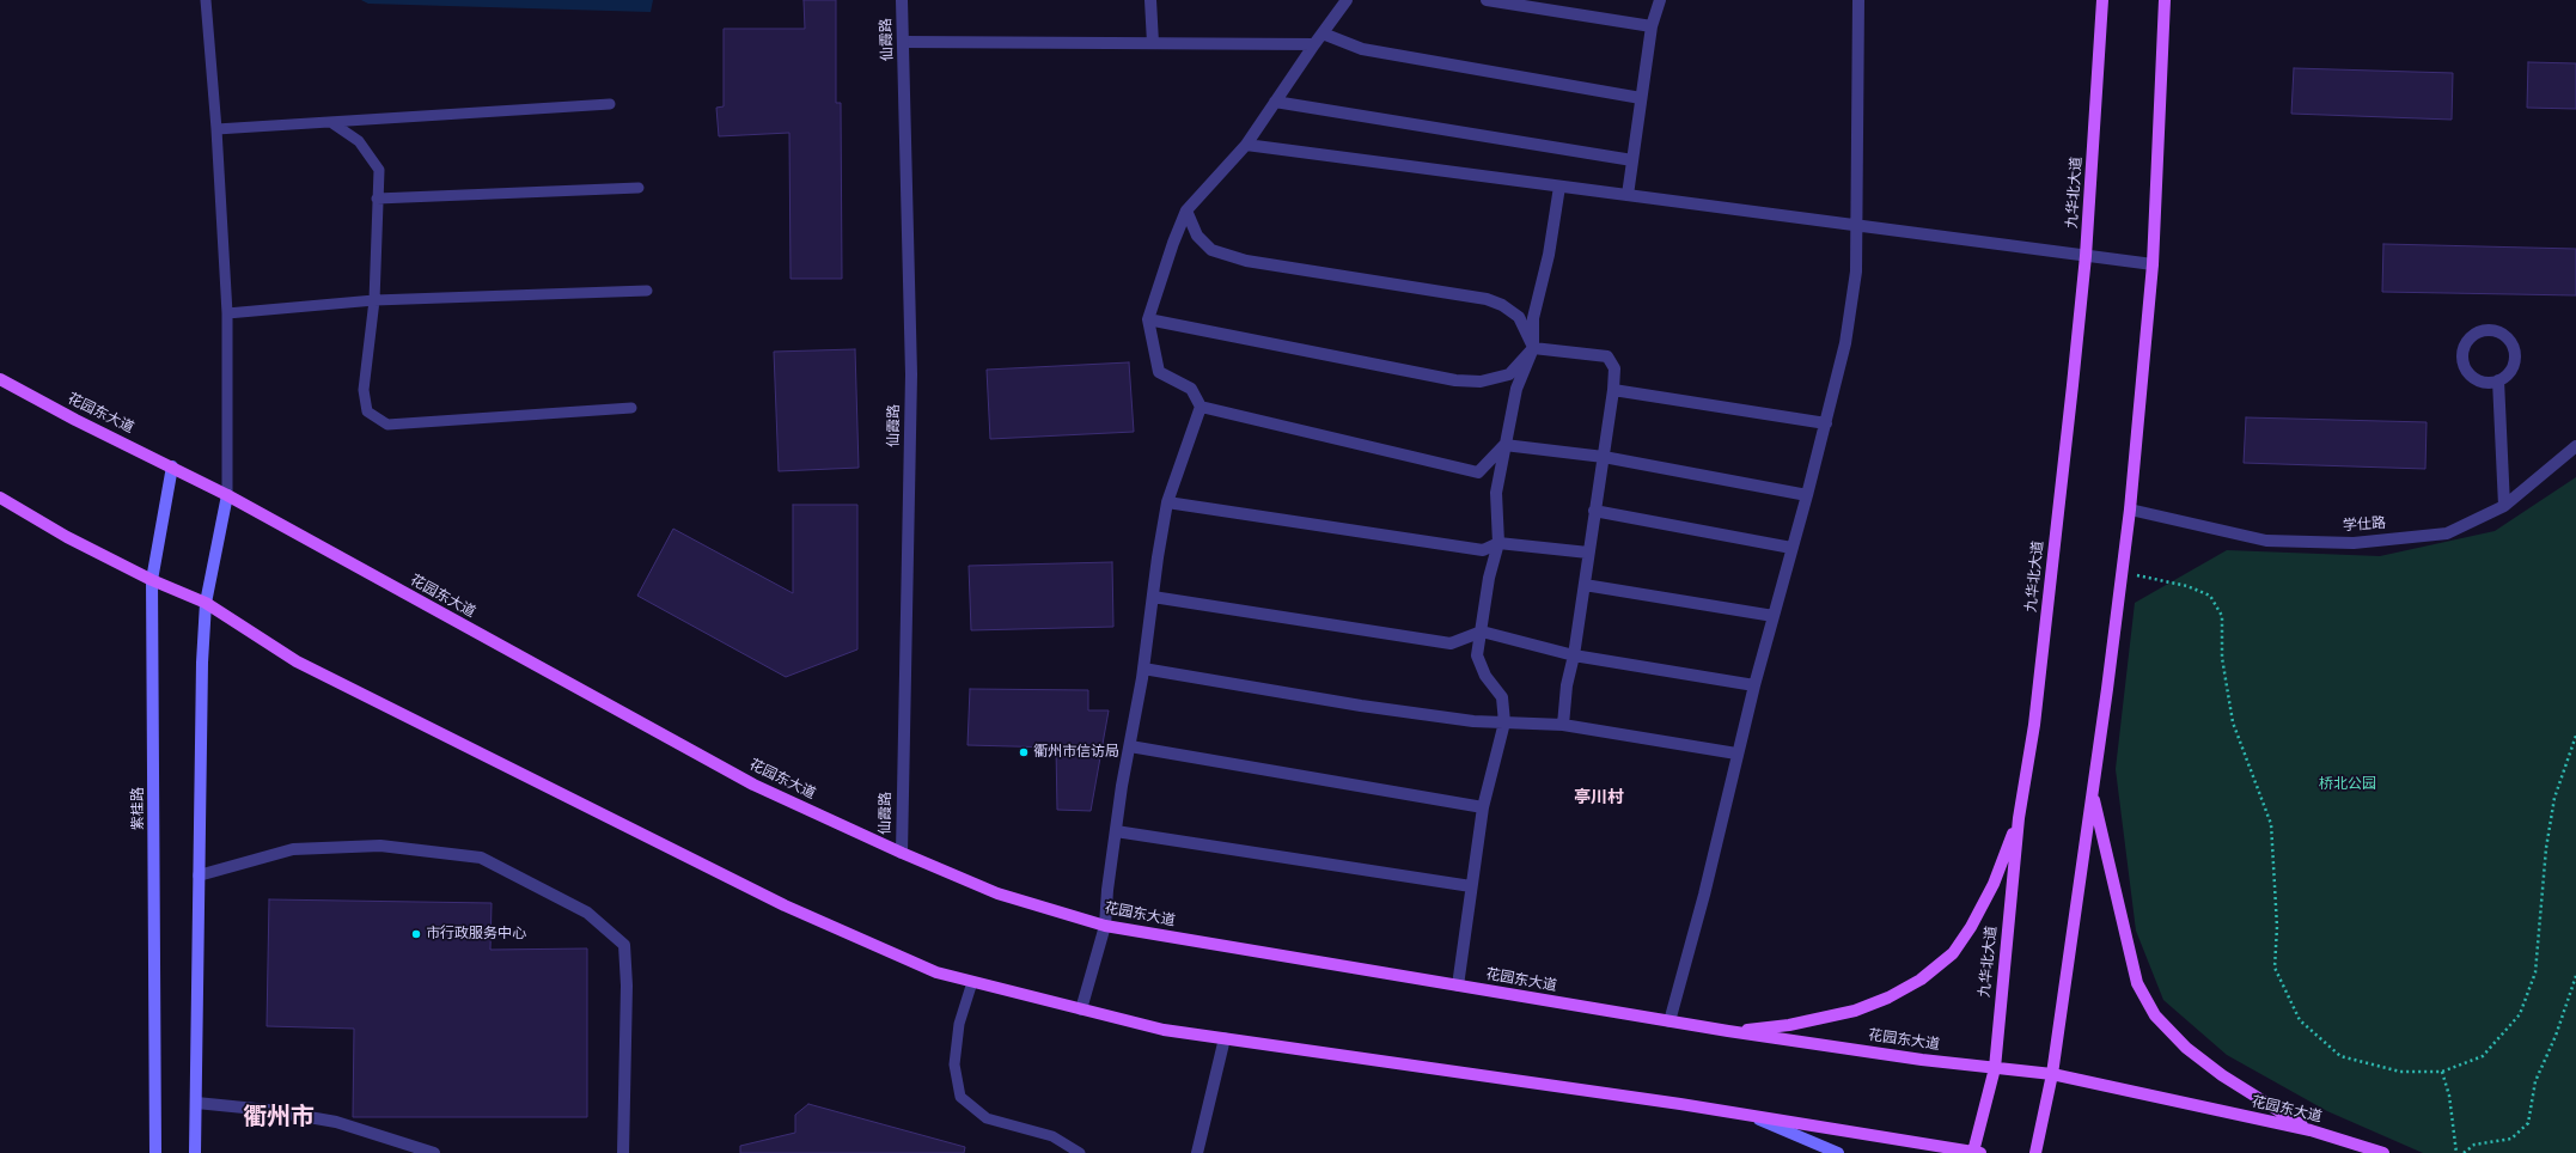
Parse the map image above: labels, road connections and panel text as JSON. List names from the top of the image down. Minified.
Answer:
{"streets":{"main road":["九华北大道","花园东大道","紫桂路"],"street":["仙霞路","学仕路"]},"crossings":[["仙霞路","花园东大道"],["九华北大道","花园东大道"],["花园东大道","紫桂路"]],"districts":["亭川村","衢州市"],"parks":["桥北公园"],"places":["衢州市信访局","市行政服务中心"]}
